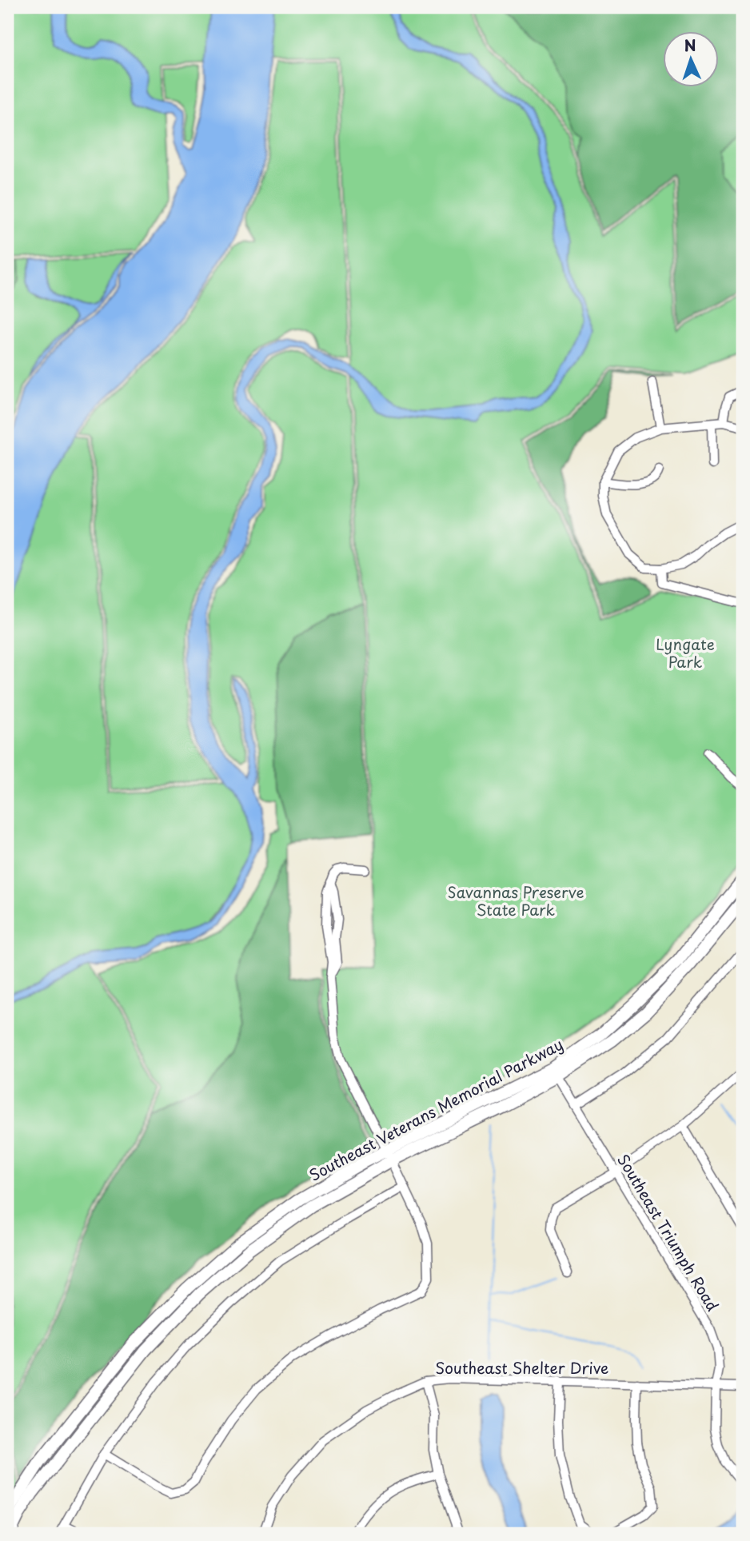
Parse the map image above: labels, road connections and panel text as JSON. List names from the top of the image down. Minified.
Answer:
{"streets":{"main road":["Southeast Veterans Memorial Parkway"],"street":["Southeast Triumph Road","Southeast Shelter Drive"]},"crossings":[["Southeast Veterans Memorial Parkway","Southeast Triumph Road"],["Southeast Triumph Road","Southeast Shelter Drive"]],"parks":["Lyngate Park","Savannas Preserve State Park"],"north":"top"}
